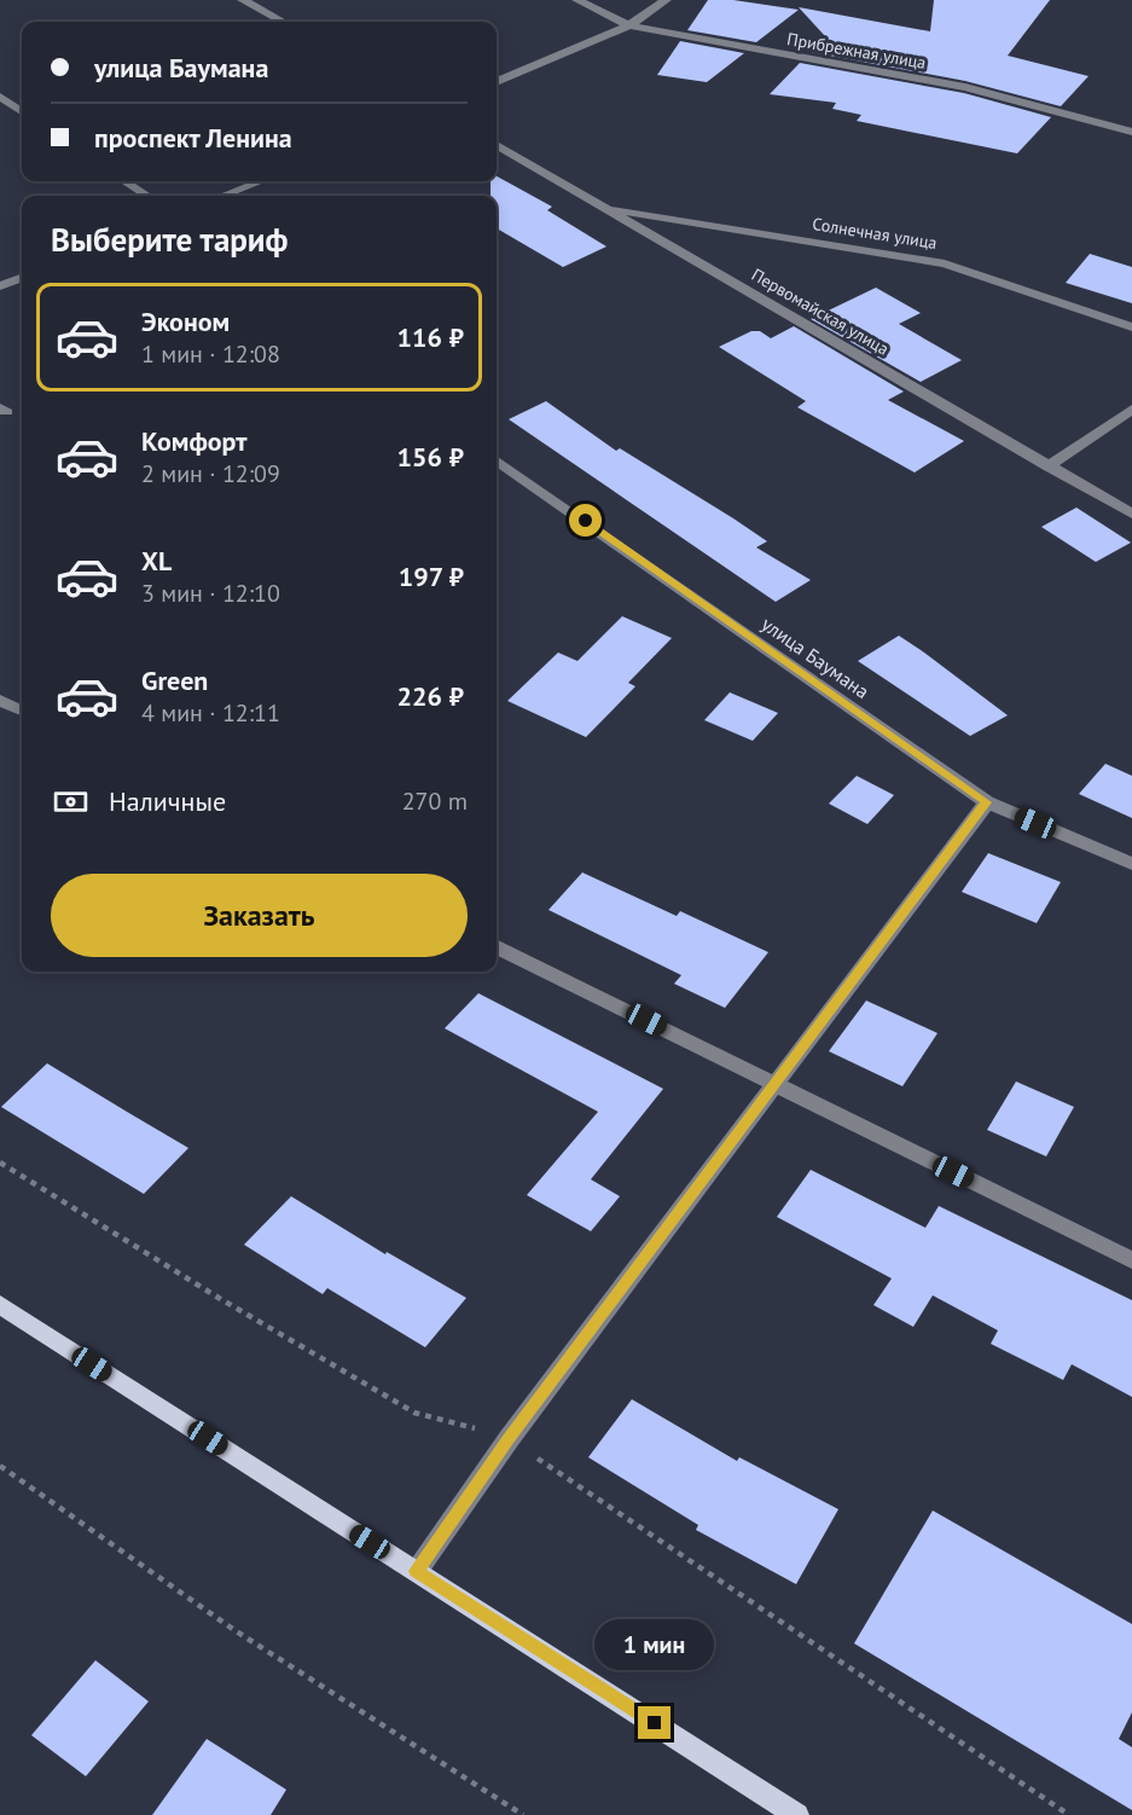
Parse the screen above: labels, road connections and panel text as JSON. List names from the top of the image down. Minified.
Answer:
{"streets":{"street":["Прибрежная улица","Солнечная улица","Первомайская улица","улица Баумана"]},"crossings":[["Солнечная улица","Первомайская улица"]],"page":{"banner":["улица Баумана","проспект Ленина"],"heading":"Выберите тариф","list":[{"name":"Эконом","note":"1 мин · 12:08","value":"116 ₽"},{"name":"Комфорт","note":"2 мин · 12:09","value":"156 ₽"},{"name":"XL","note":"3 мин · 12:10","value":"197 ₽"},{"name":"Green","note":"4 мин · 12:11","value":"226 ₽"}],"pay":["Наличные","270 m"],"buttons":"Заказать","bubble":"1 мин"}}
